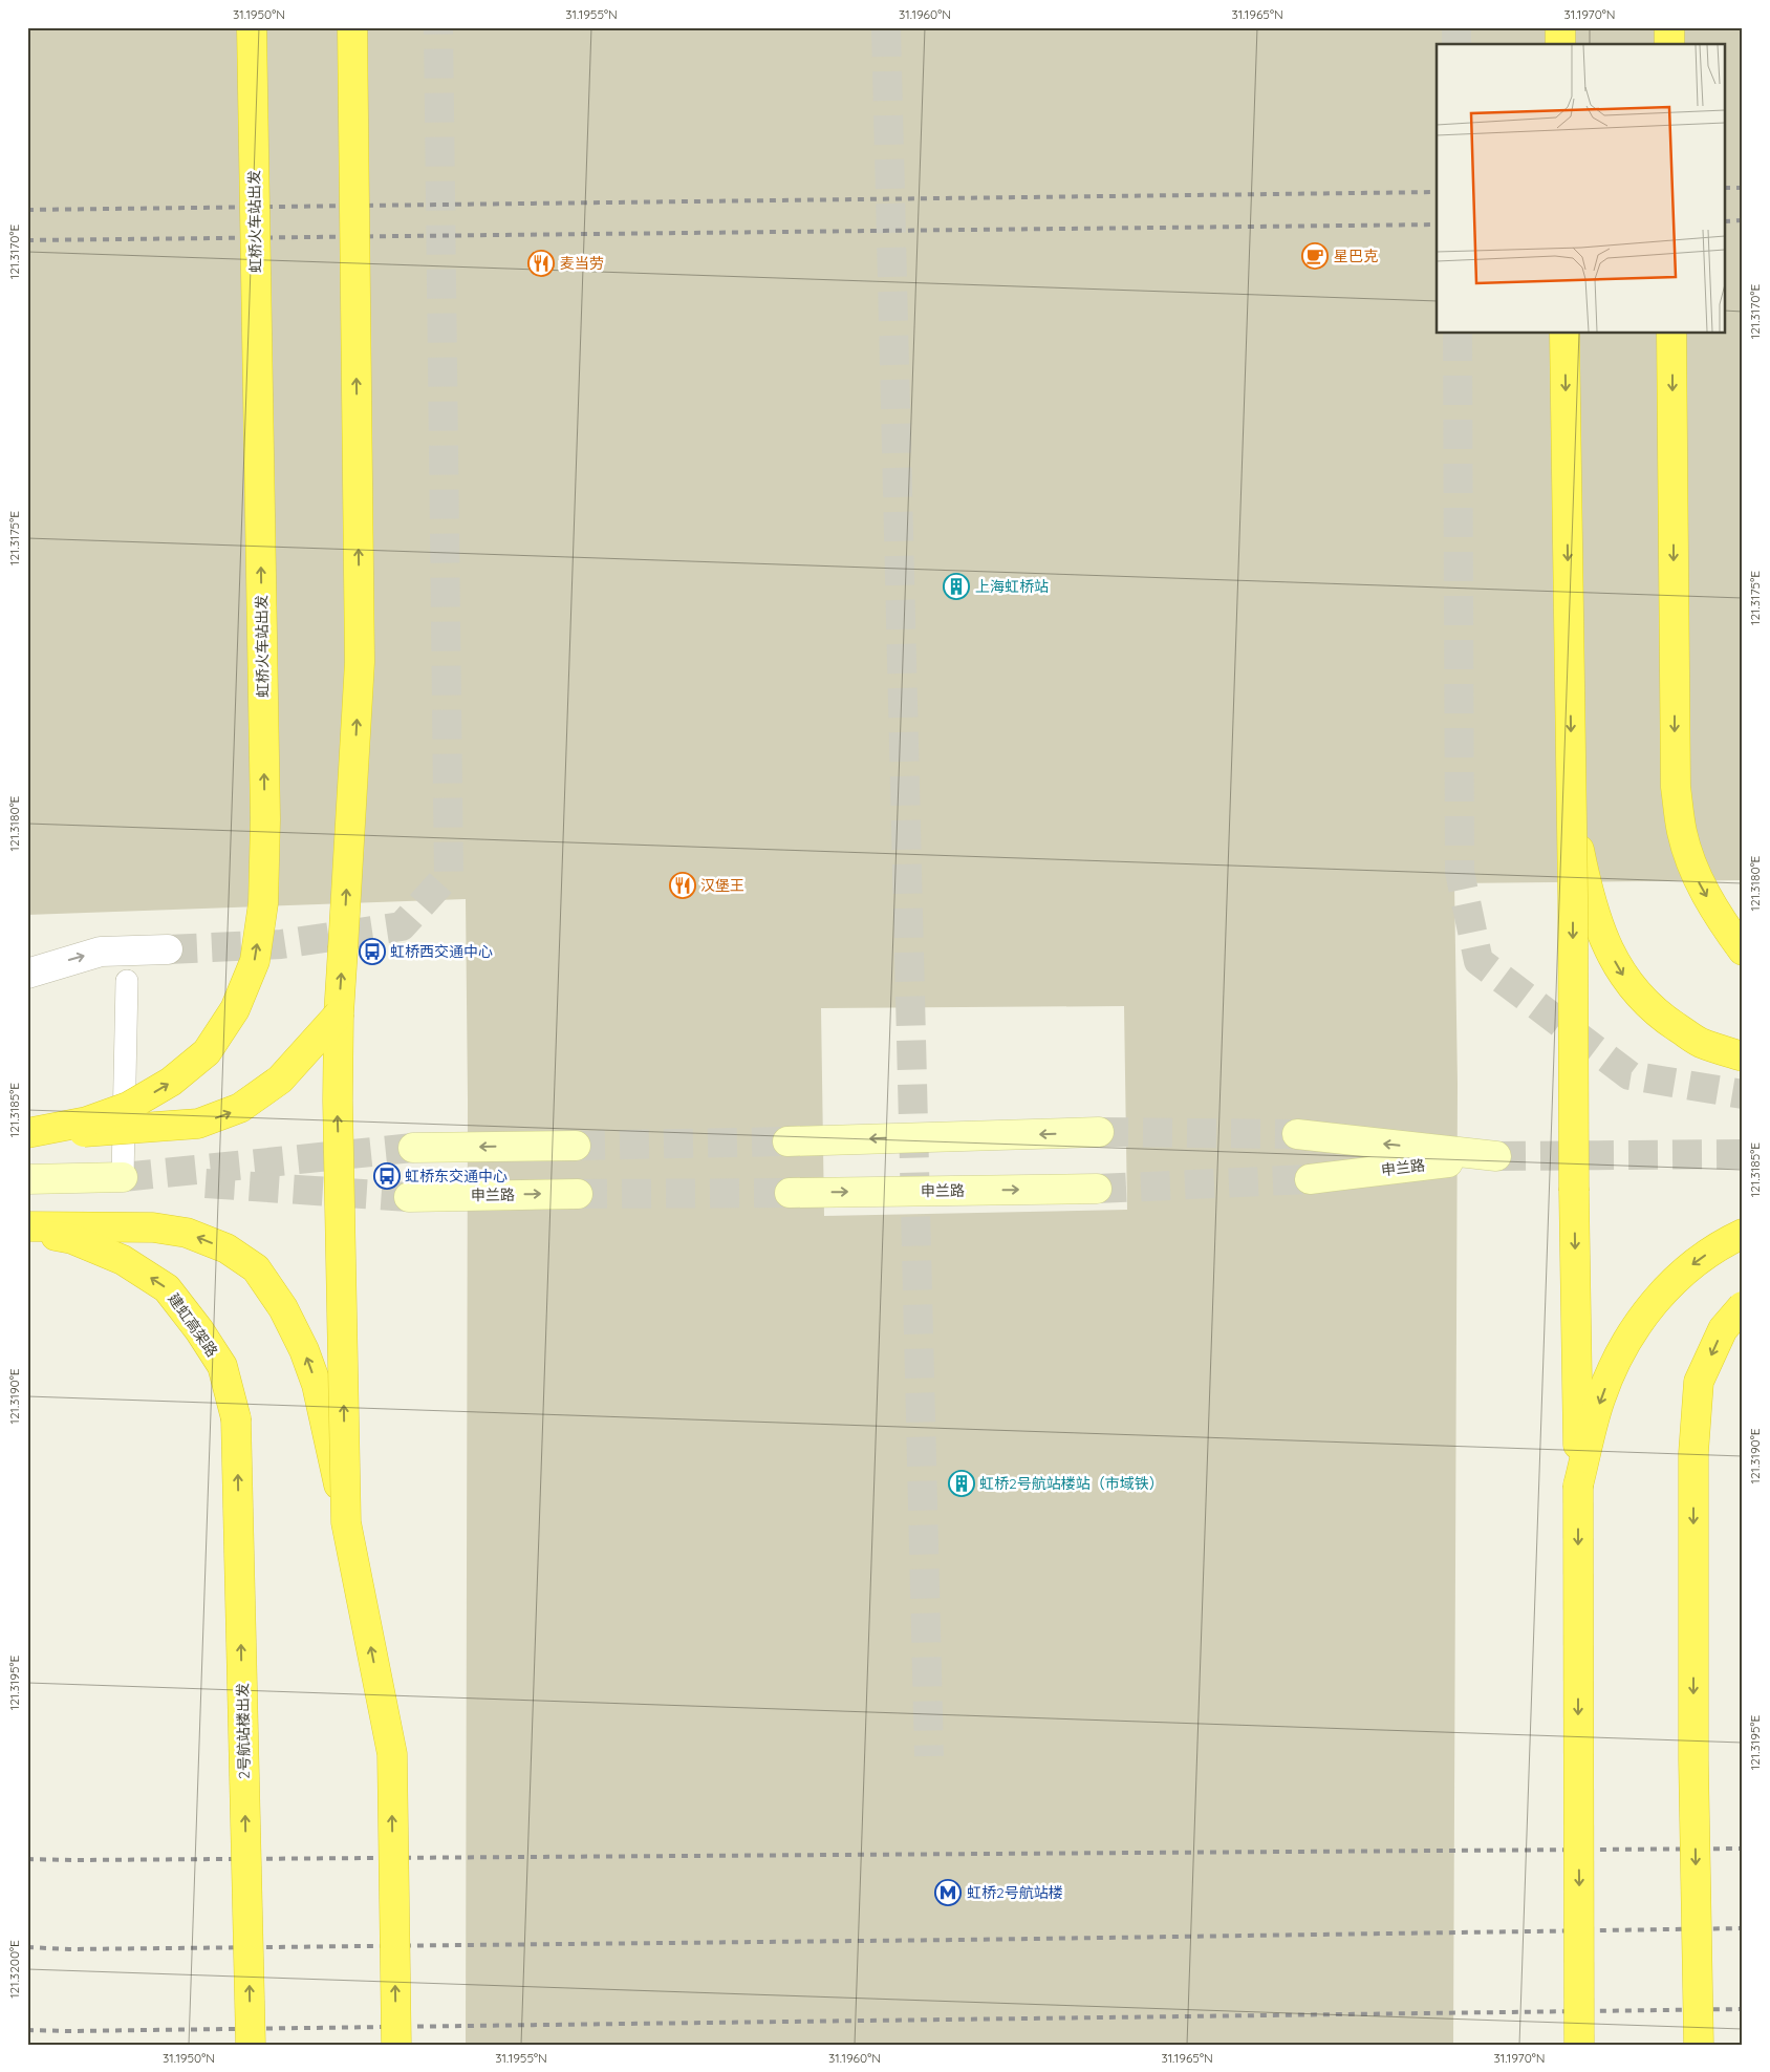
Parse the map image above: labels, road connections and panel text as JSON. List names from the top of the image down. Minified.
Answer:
{"streets":{"highway":["虹桥火车站出发","建虹高架路","2号航站楼出发"],"street":["申兰路"]},"crossings":[["建虹高架路","2号航站楼出发"]],"one_way":["建虹高架路"],"places":{"cafe":["星巴克"],"restaurant":["麦当劳","汉堡王"],"building":["上海虹桥站","虹桥2号航站楼站（市域铁）"],"bus stop":["虹桥西交通中心","虹桥东交通中心"],"metro station":["虹桥2号航站楼"]},"coordinates":["31.1950°N","31.1955°N","31.1960°N","31.1965°N","31.1970°N","121.3170°E","121.3175°E","121.3180°E","121.3185°E","121.3190°E","121.3195°E","121.3200°E"]}
